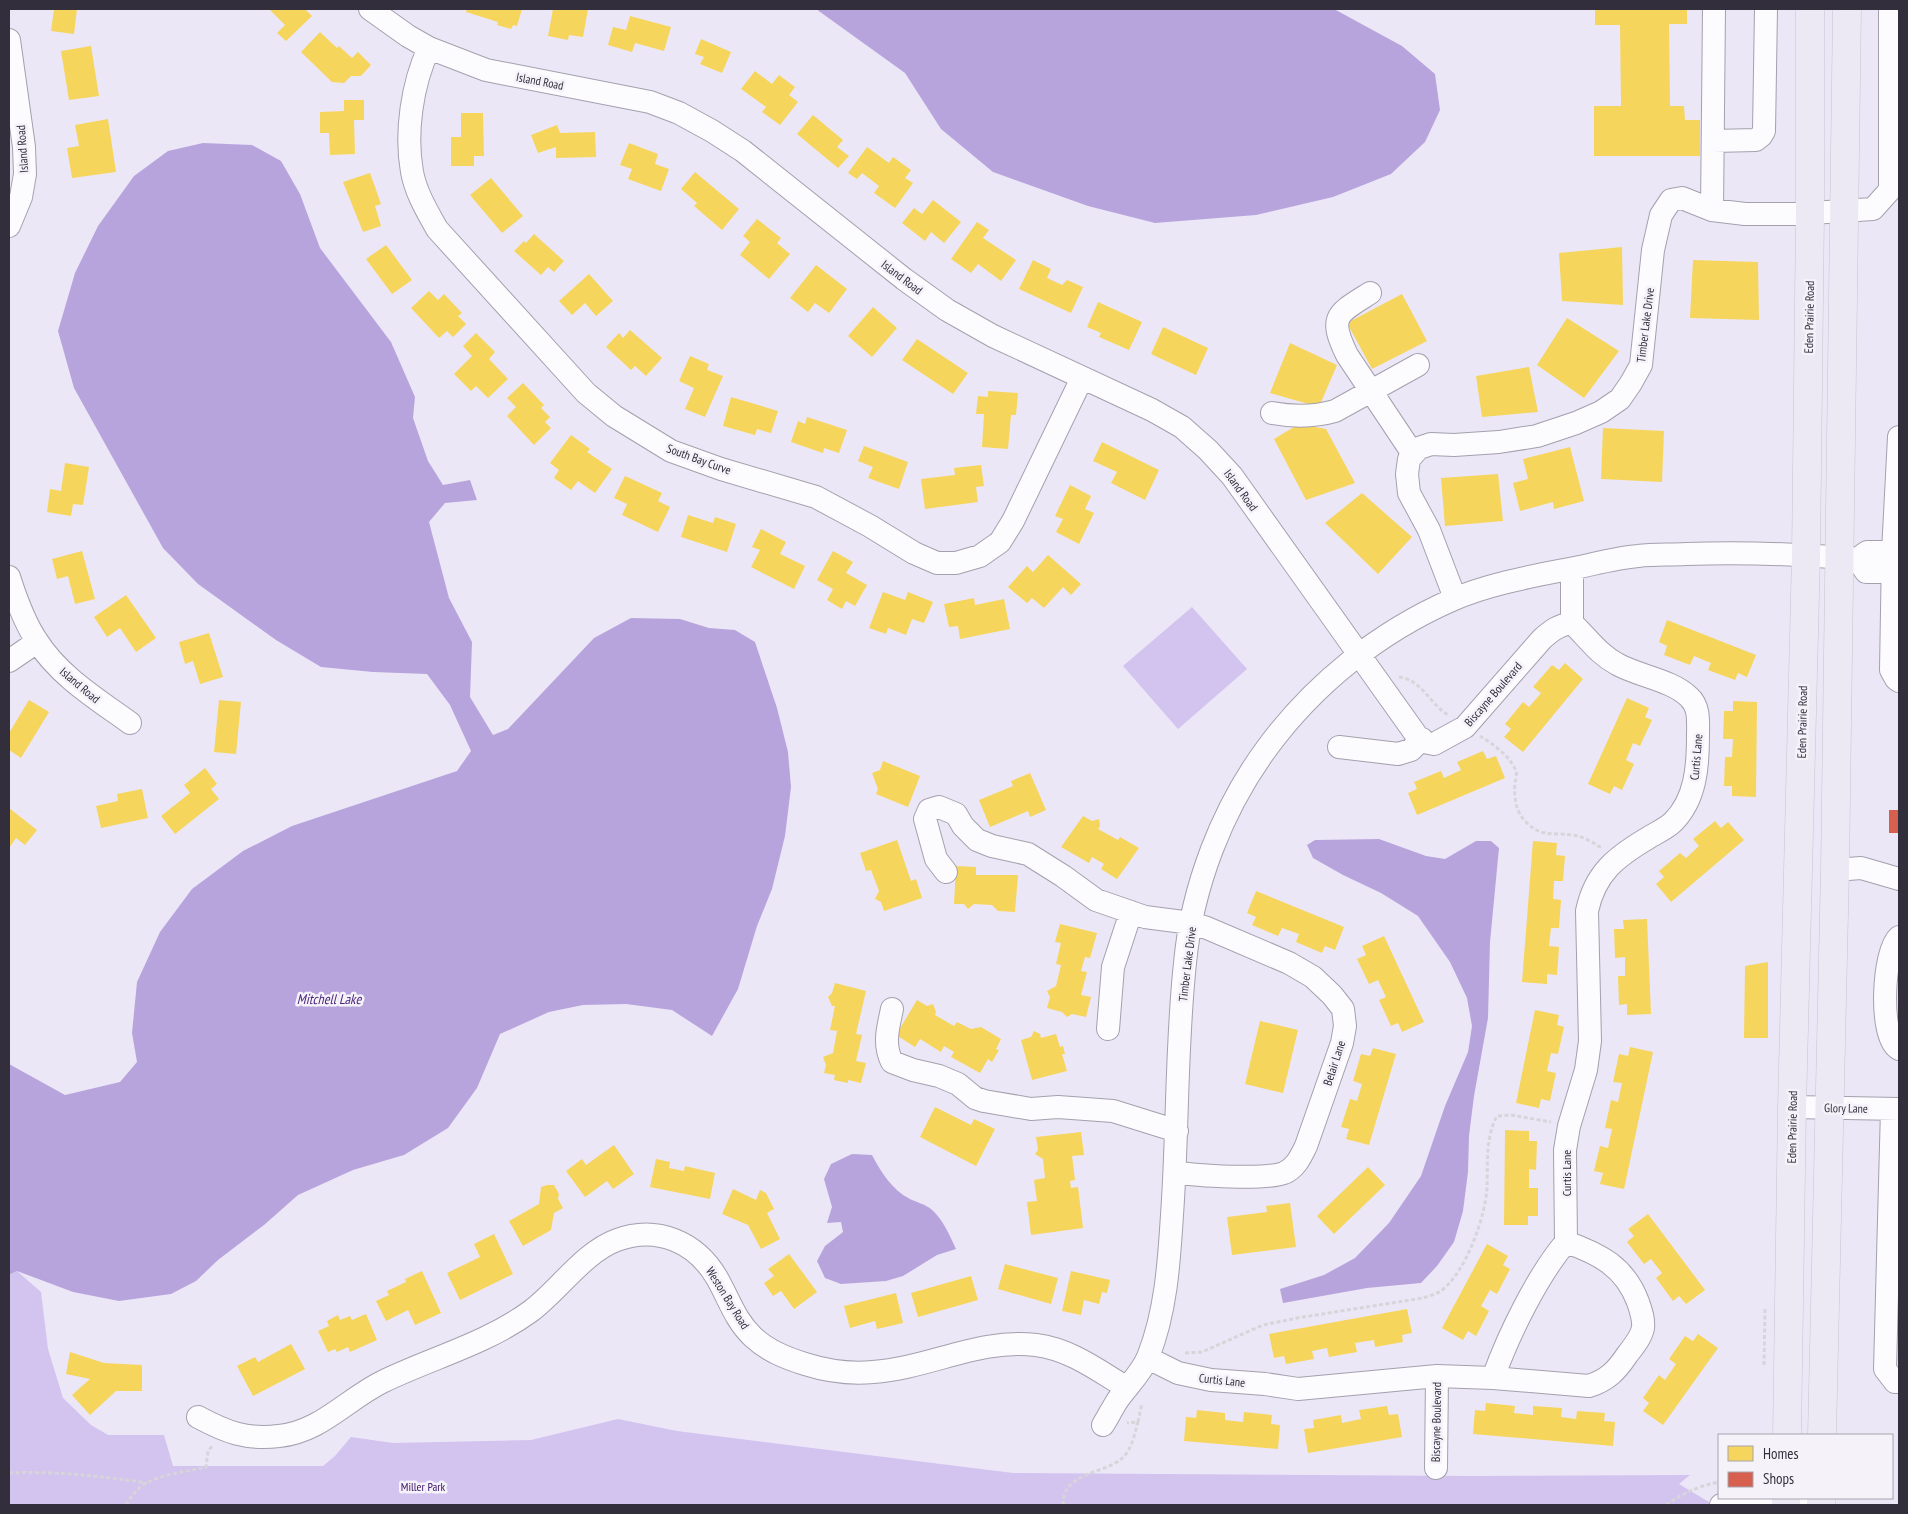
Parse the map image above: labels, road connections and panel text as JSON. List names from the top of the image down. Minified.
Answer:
{"streets":{"main road":["Eden Prairie Road"],"street":["Island Road","Timber Lake Drive","South Bay Curve","Biscayne Boulevard","Curtis Lane","Belair Lane","Glory Lane","Weston Bay Road"]},"crossings":[["Island Road","Timber Lake Drive"],["Island Road","South Bay Curve"],["Eden Prairie Road","Timber Lake Drive"],["Eden Prairie Road","Glory Lane"],["Timber Lake Drive","Curtis Lane"],["Timber Lake Drive","Belair Lane"],["Timber Lake Drive","Weston Bay Road"],["Biscayne Boulevard","Curtis Lane"]],"water":["Mitchell Lake"],"parks":["Miller Park"],"legend":["Homes","Shops"]}
